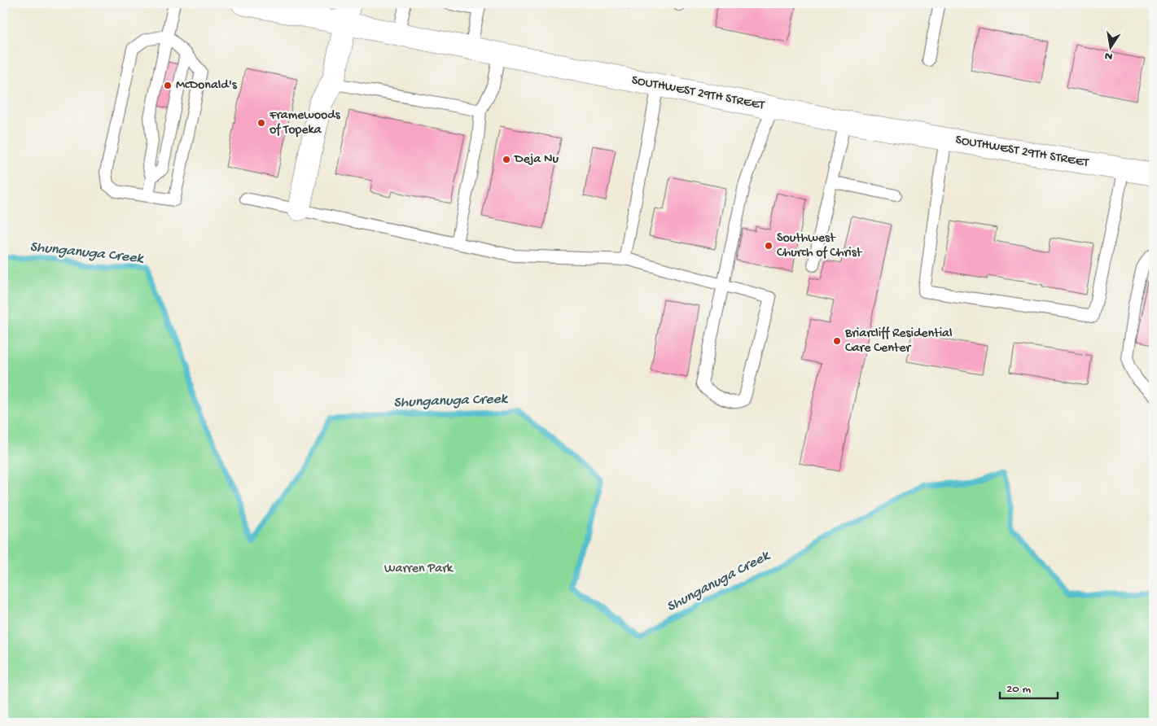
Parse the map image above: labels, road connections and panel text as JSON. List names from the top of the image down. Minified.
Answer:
{"streets":{"main road":["SOUTHWEST 29TH STREET"]},"water":["Shunganuga Creek"],"parks":["Warren Park"],"places":["McDonald's","Framewoods of Topeka","Deja Nu","Southwest Church of Christ","Briarcliff Residential Care Center"],"scale_bar":"20 m","north":"bottom"}
